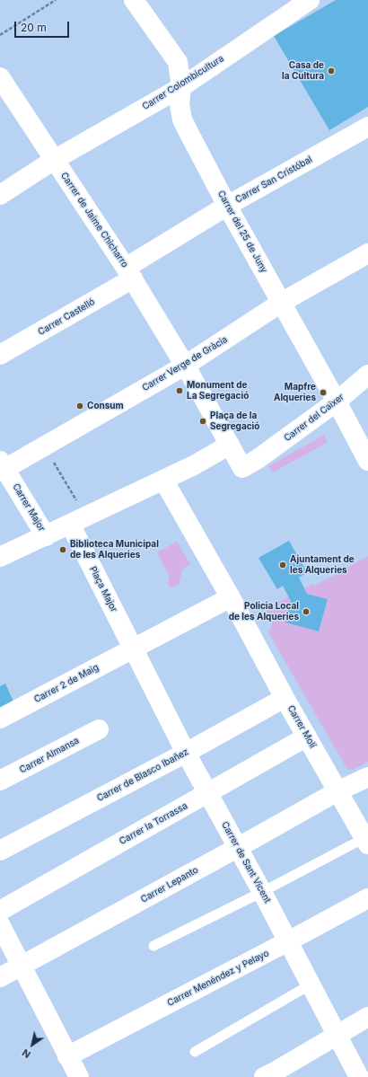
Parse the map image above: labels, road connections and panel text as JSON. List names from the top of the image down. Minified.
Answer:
{"streets":{"street":["Carrer Colombicultura","Carrer San Cristóbal","Carrer de Jaime Chicharro","Carrer del 25 de Juny","Carrer Castelló","Carrer Verge de Gràcia","Carrer del Caixer","Carrer Major","Plaça Major","Carrer 2 de Maig","Carrer Molí","Carrer Almansa","Carrer de Blasco Ibañez","Carrer la Torrassa","Carrer de Sant Vicent","Carrer Lepanto","Carrer Menéndez y Pelayo"]},"crossings":[["Carrer Colombicultura","Carrer de Jaime Chicharro"],["Carrer Colombicultura","Carrer del 25 de Juny"],["Carrer San Cristóbal","Carrer de Jaime Chicharro"],["Carrer San Cristóbal","Carrer del 25 de Juny"],["Carrer San Cristóbal","Carrer Castelló"],["Carrer de Jaime Chicharro","Carrer Castelló"],["Carrer de Jaime Chicharro","Carrer Verge de Gràcia"],["Carrer del 25 de Juny","Carrer Verge de Gràcia"],["Carrer del 25 de Juny","Carrer del Caixer"],["Carrer Verge de Gràcia","Carrer Major"],["Plaça Major","Carrer 2 de Maig"],["Plaça Major","Carrer de Sant Vicent"],["Carrer 2 de Maig","Carrer de Sant Vicent"],["Carrer Molí","Carrer de Blasco Ibañez"],["Carrer Molí","Carrer la Torrassa"],["Carrer Molí","Carrer Lepanto"],["Carrer de Blasco Ibañez","Carrer de Sant Vicent"],["Carrer la Torrassa","Carrer de Sant Vicent"],["Carrer de Sant Vicent","Carrer Lepanto"],["Carrer de Sant Vicent","Carrer Menéndez y Pelayo"]],"places":["Casa de la Cultura","Monument de La Segregació","Mapfre Alqueries","Consum","Plaça de la Segregació","Biblioteca Municipal de les Alqueries","Ajuntament de les Alqueries","Policia Local de les Alqueries"],"scale_bar":"20 m","north":"bottom left"}
